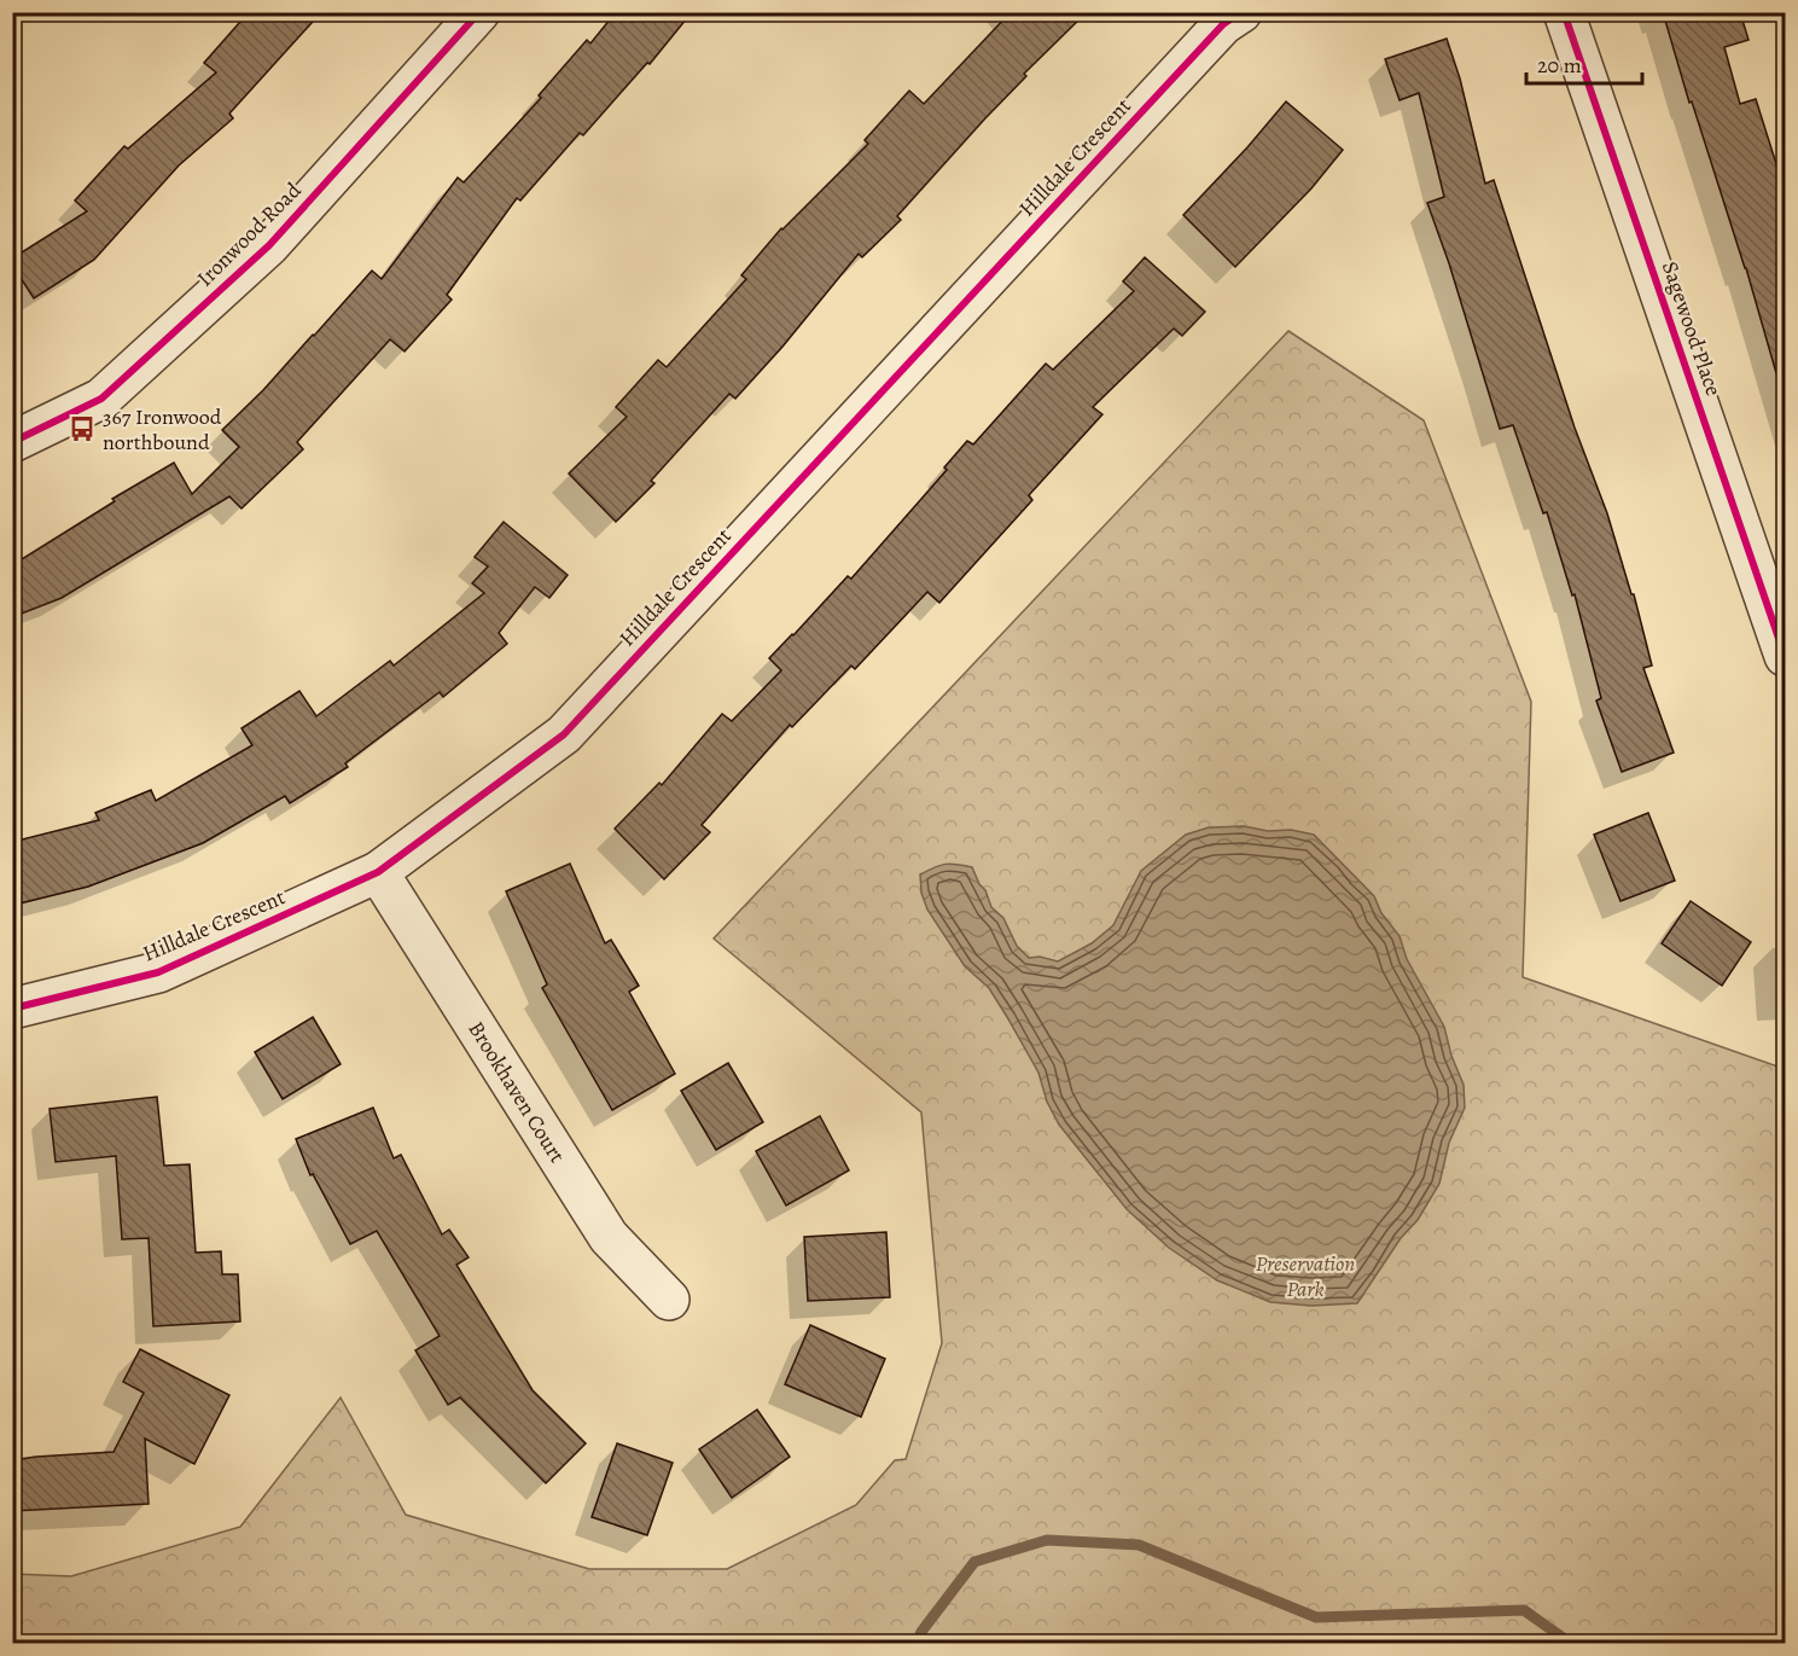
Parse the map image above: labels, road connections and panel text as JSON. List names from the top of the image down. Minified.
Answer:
{"streets":{"street":["Hilldale Crescent","Ironwood Road","Sagewood Place","Brookhaven Court"]},"crossings":[["Hilldale Crescent","Brookhaven Court"]],"parks":["Preservation Park"],"places":{"bus stop":["367 Ironwood northbound"]},"scale_bar":"20 m"}
